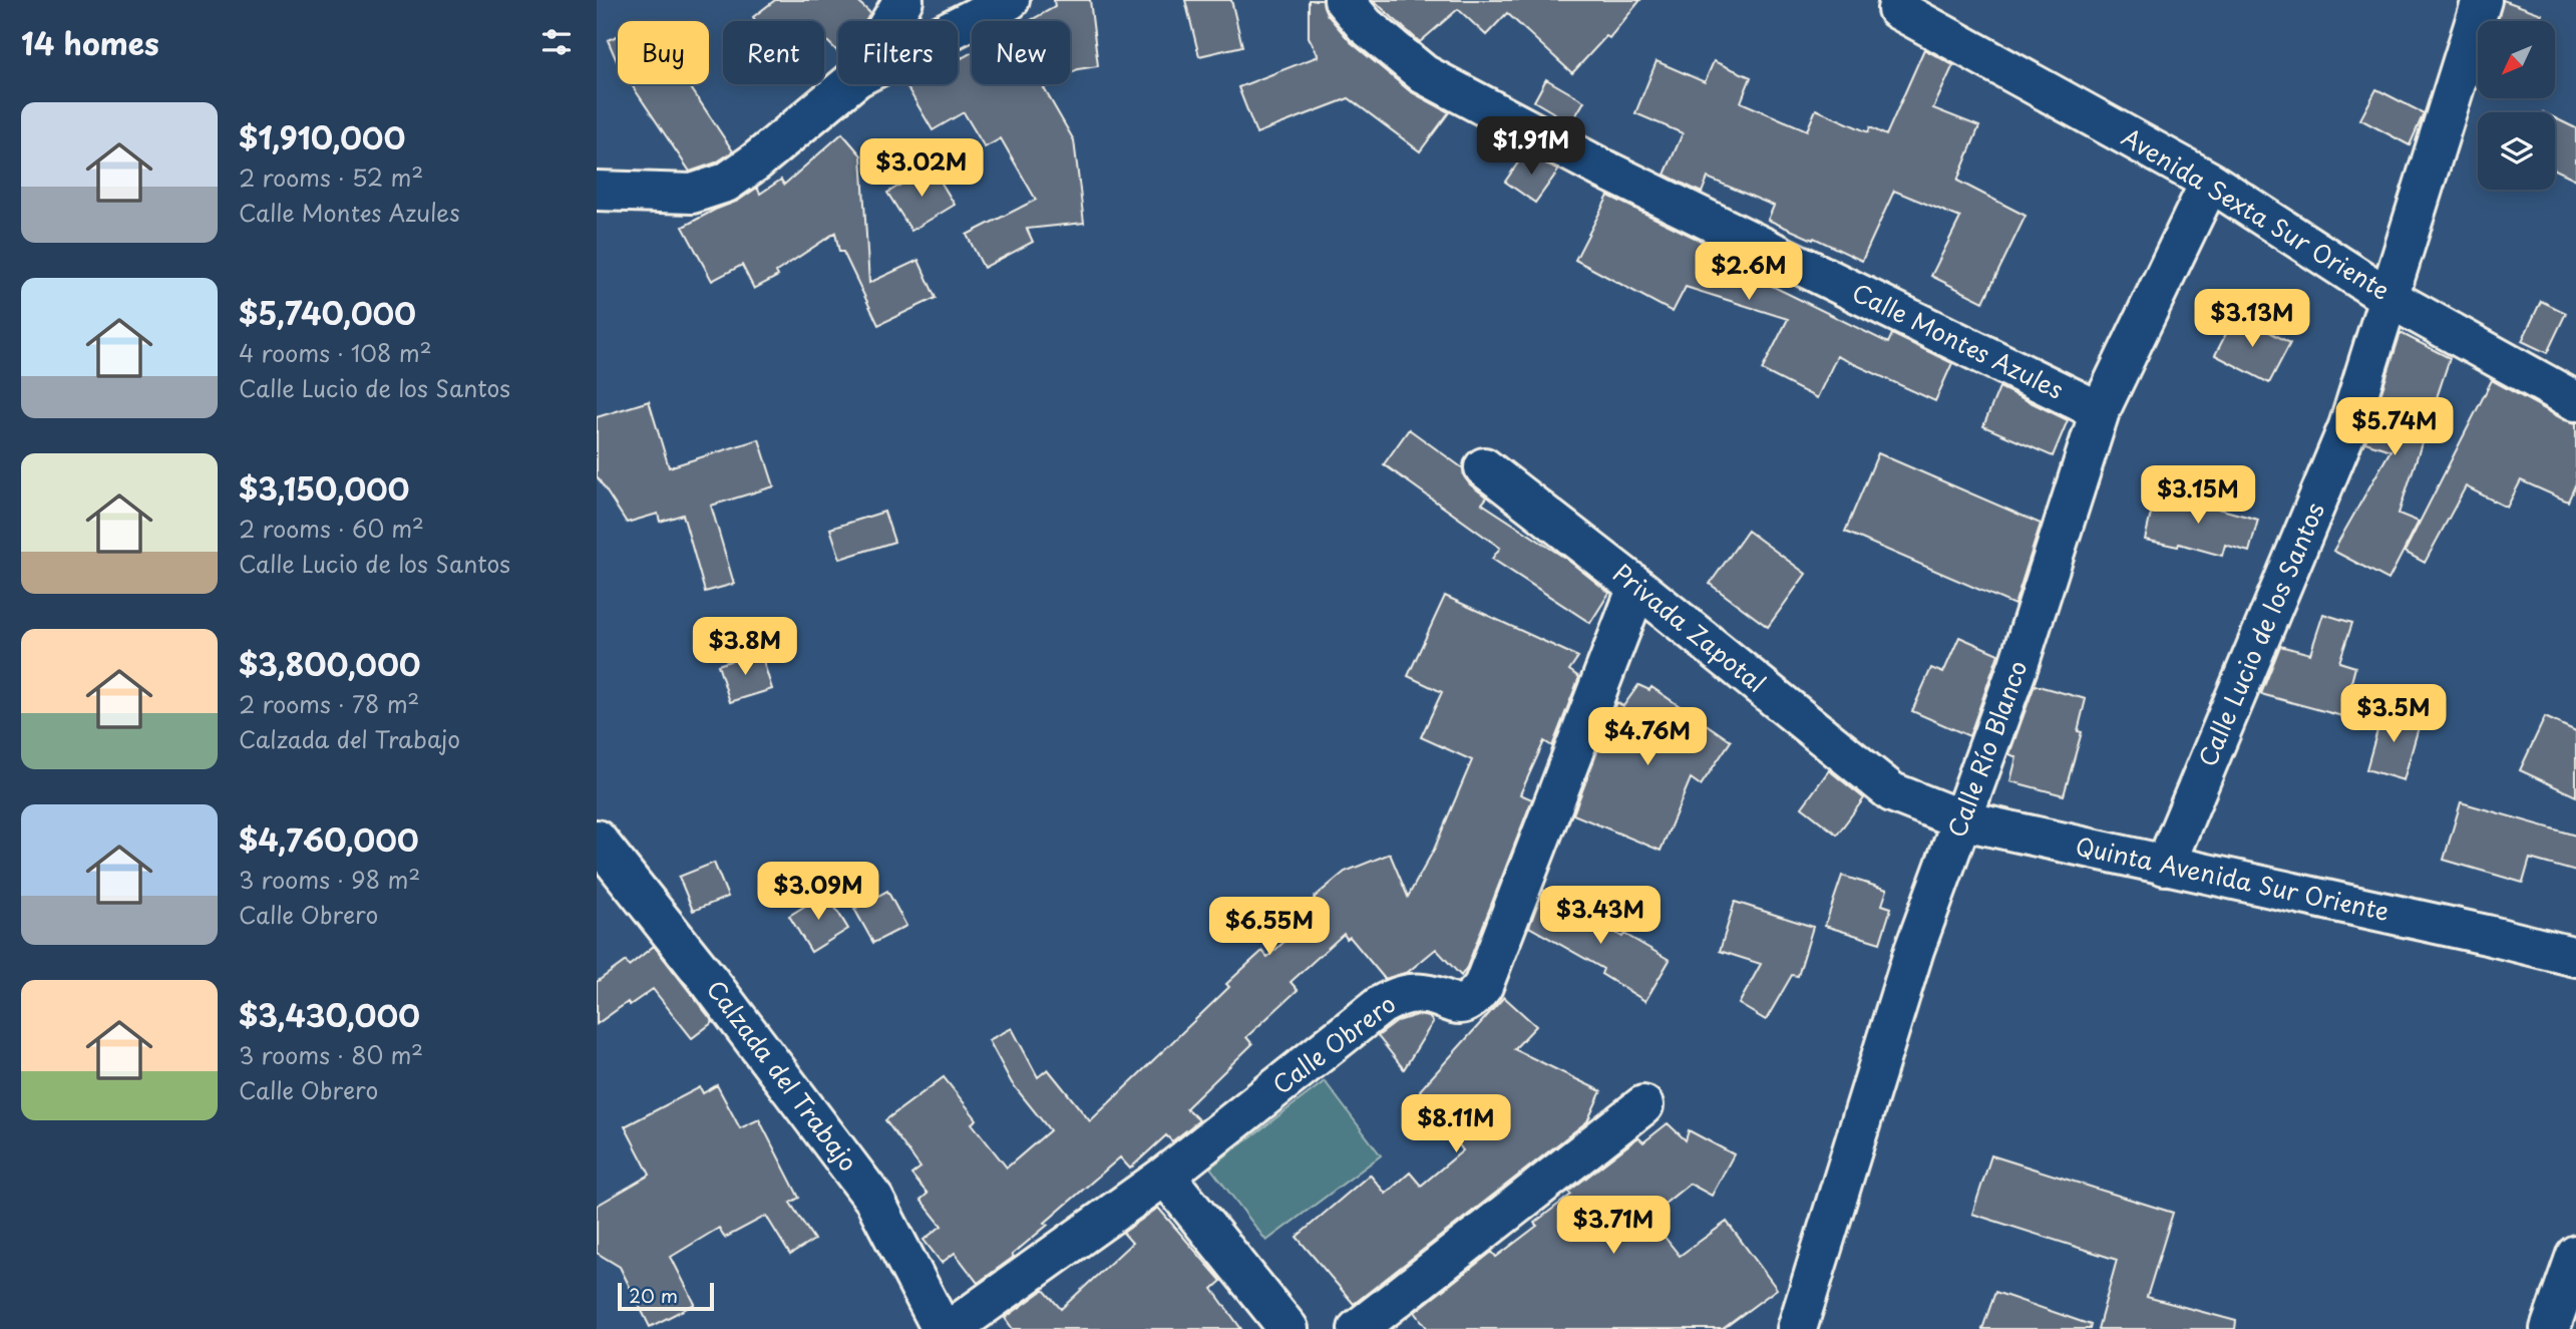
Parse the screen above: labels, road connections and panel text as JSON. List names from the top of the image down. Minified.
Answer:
{"streets":{"street":["Avenida Sexta Sur Oriente","Calle Montes Azules","Privada Zapotal","Calle Lucio de los Santos","Calle Río Blanco","Quinta Avenida Sur Oriente","Calle Obrero","Calzada del Trabajo"]},"crossings":[["Avenida Sexta Sur Oriente","Calle Lucio de los Santos"],["Avenida Sexta Sur Oriente","Calle Río Blanco"],["Calle Montes Azules","Calle Río Blanco"],["Privada Zapotal","Quinta Avenida Sur Oriente"],["Privada Zapotal","Calle Obrero"],["Calle Lucio de los Santos","Quinta Avenida Sur Oriente"],["Calle Río Blanco","Quinta Avenida Sur Oriente"]],"scale_bar":"20 m","north":"bottom left","page":{"heading":"14 homes","chip":["Buy","Rent","Filters","New"],"list":[{"name":"$1,910,000","note":"2 rooms · 52 m² · Calle Montes Azules"},{"name":"$5,740,000","note":"4 rooms · 108 m² · Calle Lucio de los Santos"},{"name":"$3,150,000","note":"2 rooms · 60 m² · Calle Lucio de los Santos"},{"name":"$3,800,000","note":"2 rooms · 78 m² · Calzada del Trabajo"},{"name":"$4,760,000","note":"3 rooms · 98 m² · Calle Obrero"},{"name":"$3,430,000","note":"3 rooms · 80 m² · Calle Obrero"}],"price":["$1.91M","$3.02M","$2.6M","$3.13M","$5.74M","$3.15M","$3.8M","$3.5M","$4.76M","$3.09M","$3.43M","$6.55M","$8.11M","$3.71M"],"scale":"20 m"}}
